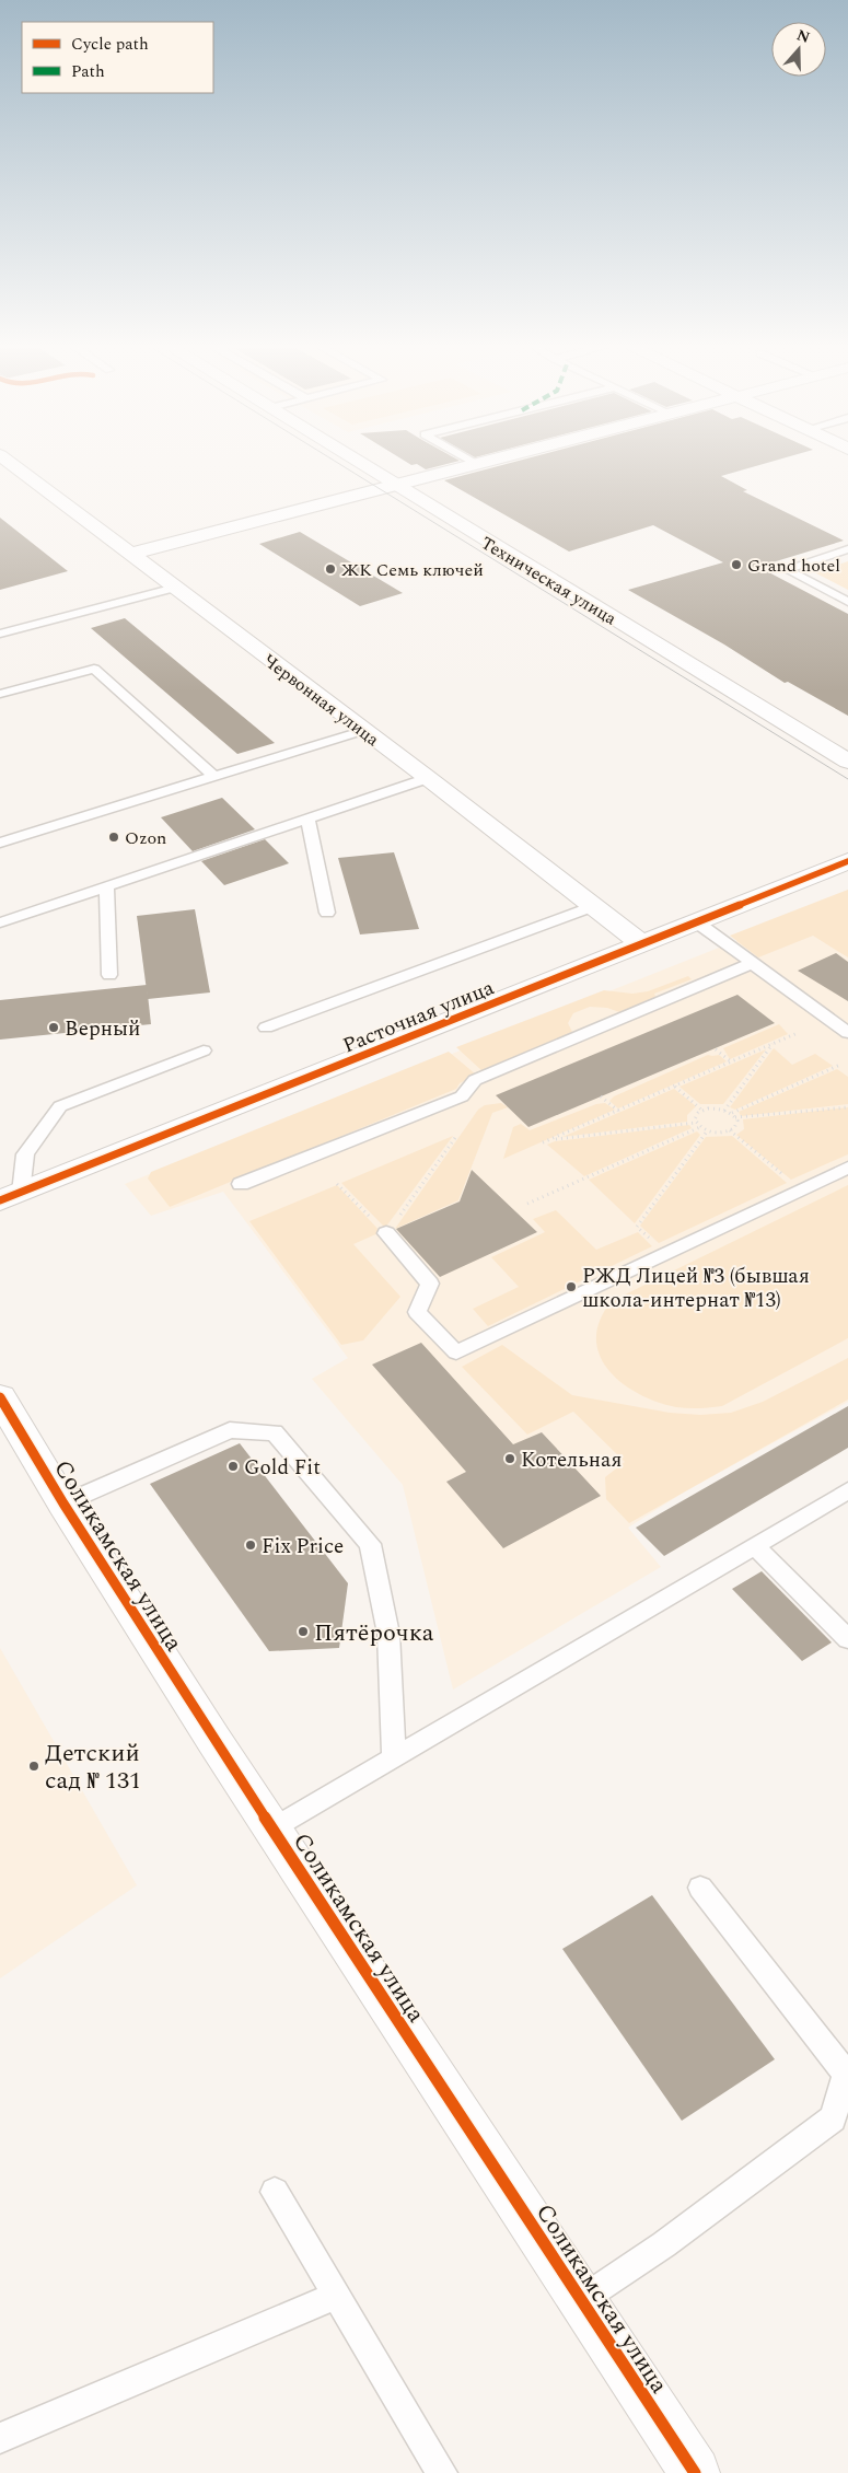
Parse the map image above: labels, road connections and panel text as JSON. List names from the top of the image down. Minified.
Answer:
{"streets":{"street":["Техническая улица","Червонная улица","Расточная улица","Соликамская улица"]},"crossings":[["Червонная улица","Расточная улица"]],"places":["Grand hotel","ЖК Семь ключей","Ozon","Верный","РЖД Лицей №3 (бывшая школа-интернат №13)","Котельная","Gold Fit","Fix Price","Пятёрочка","Детский сад № 131"],"legend":["Cycle path","Path"],"north":"top"}
